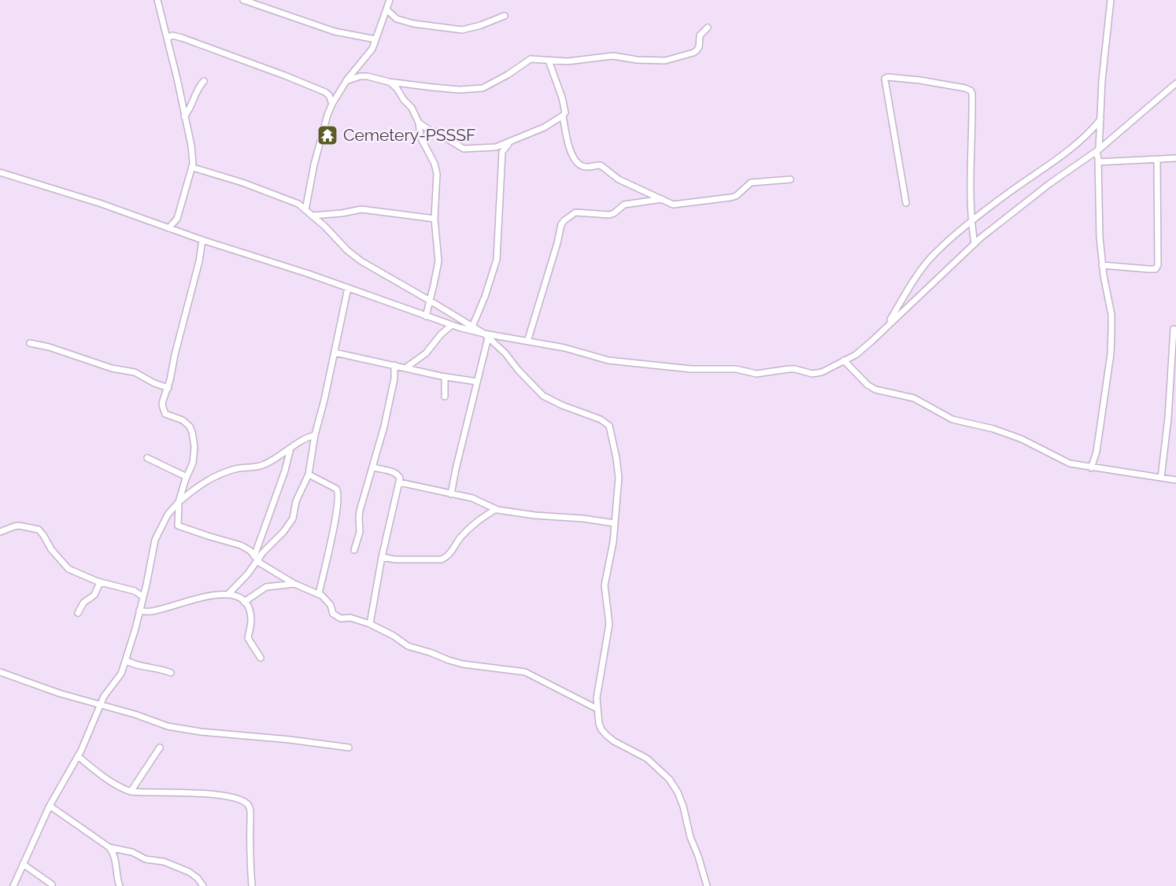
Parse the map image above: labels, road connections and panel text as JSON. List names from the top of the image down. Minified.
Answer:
{"places":{"temple":["Cemetery-PSSSF"]}}
